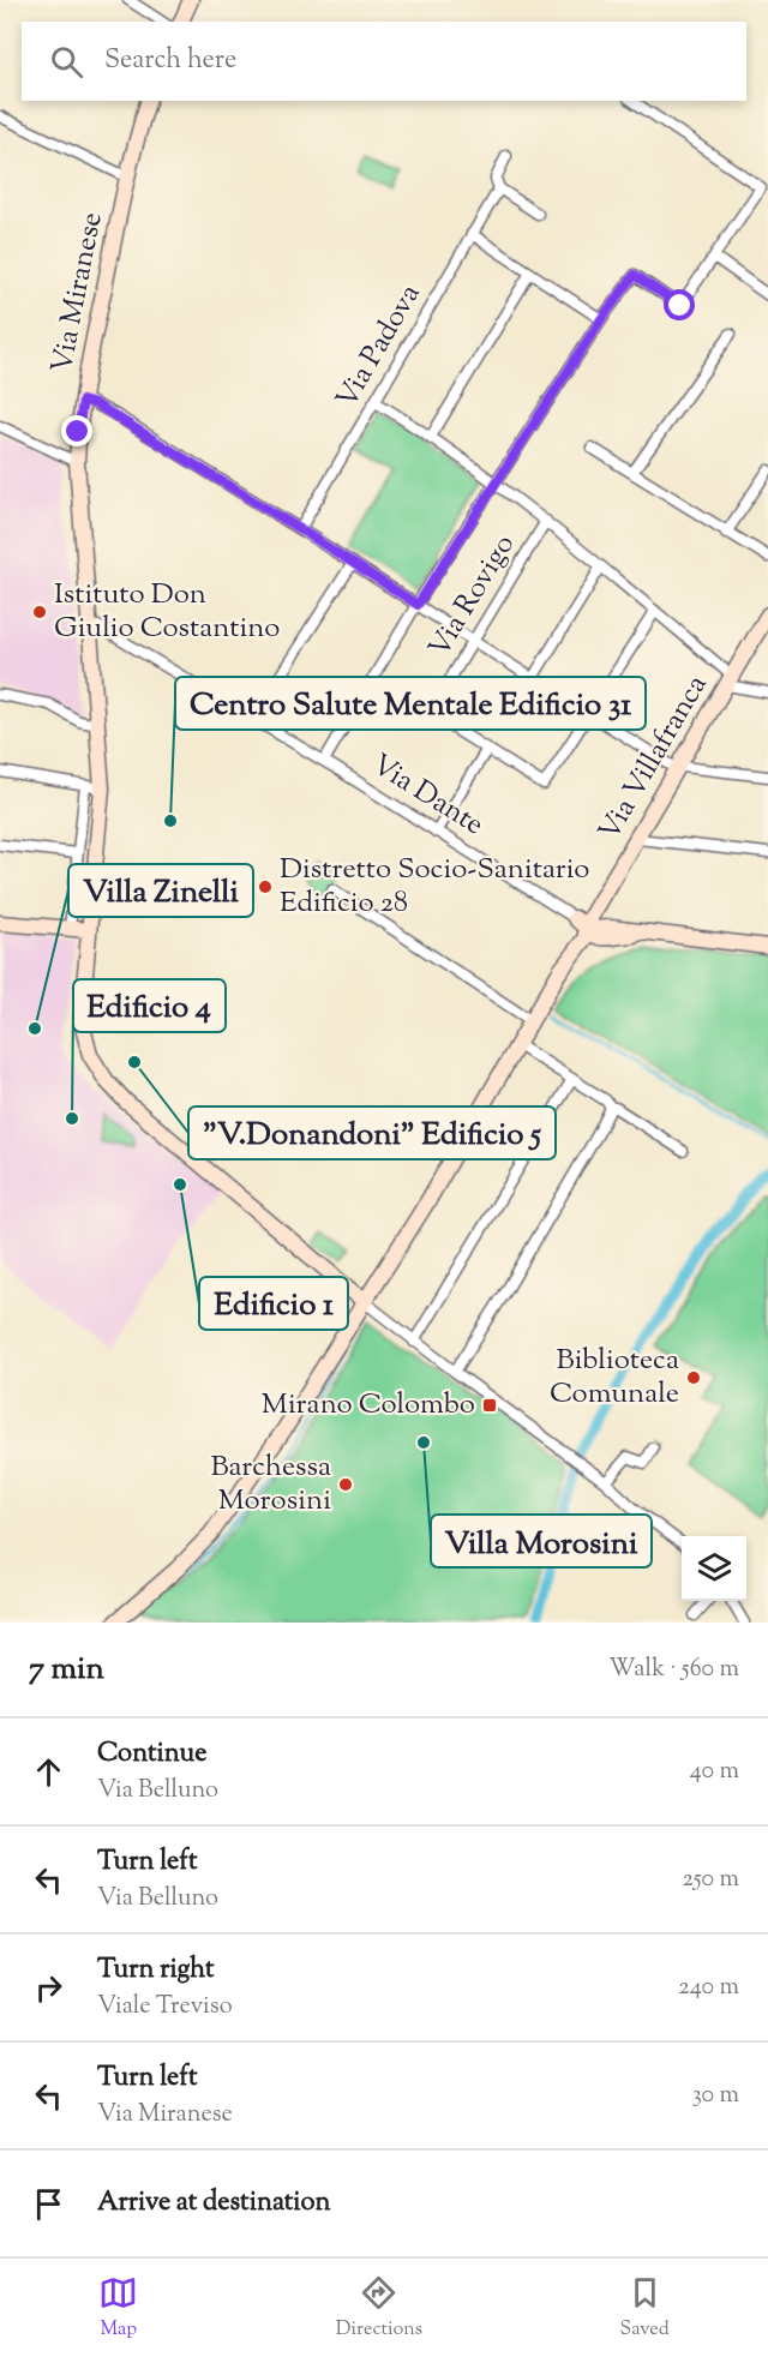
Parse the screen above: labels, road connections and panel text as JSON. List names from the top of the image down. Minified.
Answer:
{"streets":{"main road":["Via Miranese","Via Villafranca"],"street":["Via Padova","Via Rovigo","Via Dante"]},"crossings":[["Via Miranese","Via Villafranca"],["Via Miranese","Via Dante"],["Via Villafranca","Via Dante"]],"places":{"other":["Istituto Don Giulio Costantino","Centro Salute Mentale Edificio 31","Distretto Socio-Sanitario Edificio 28","Villa Zinelli","\"V.Donandoni\" Edificio 5","Edificio 4","Edificio 1","Biblioteca Comunale","Villa Morosini","Barchessa Morosini"],"transit":["Mirano Colombo"]},"page":{"search":"Search here","heading":["7 min","Walk · 560 m"],"list":[["Continue","Via Belluno","40 m"],["Turn left","Via Belluno","250 m"],["Turn right","Viale Treviso","240 m"],["Turn left","Via Miranese","30 m"],"Arrive at destination"],"nav":["Map","Directions","Saved"]}}
